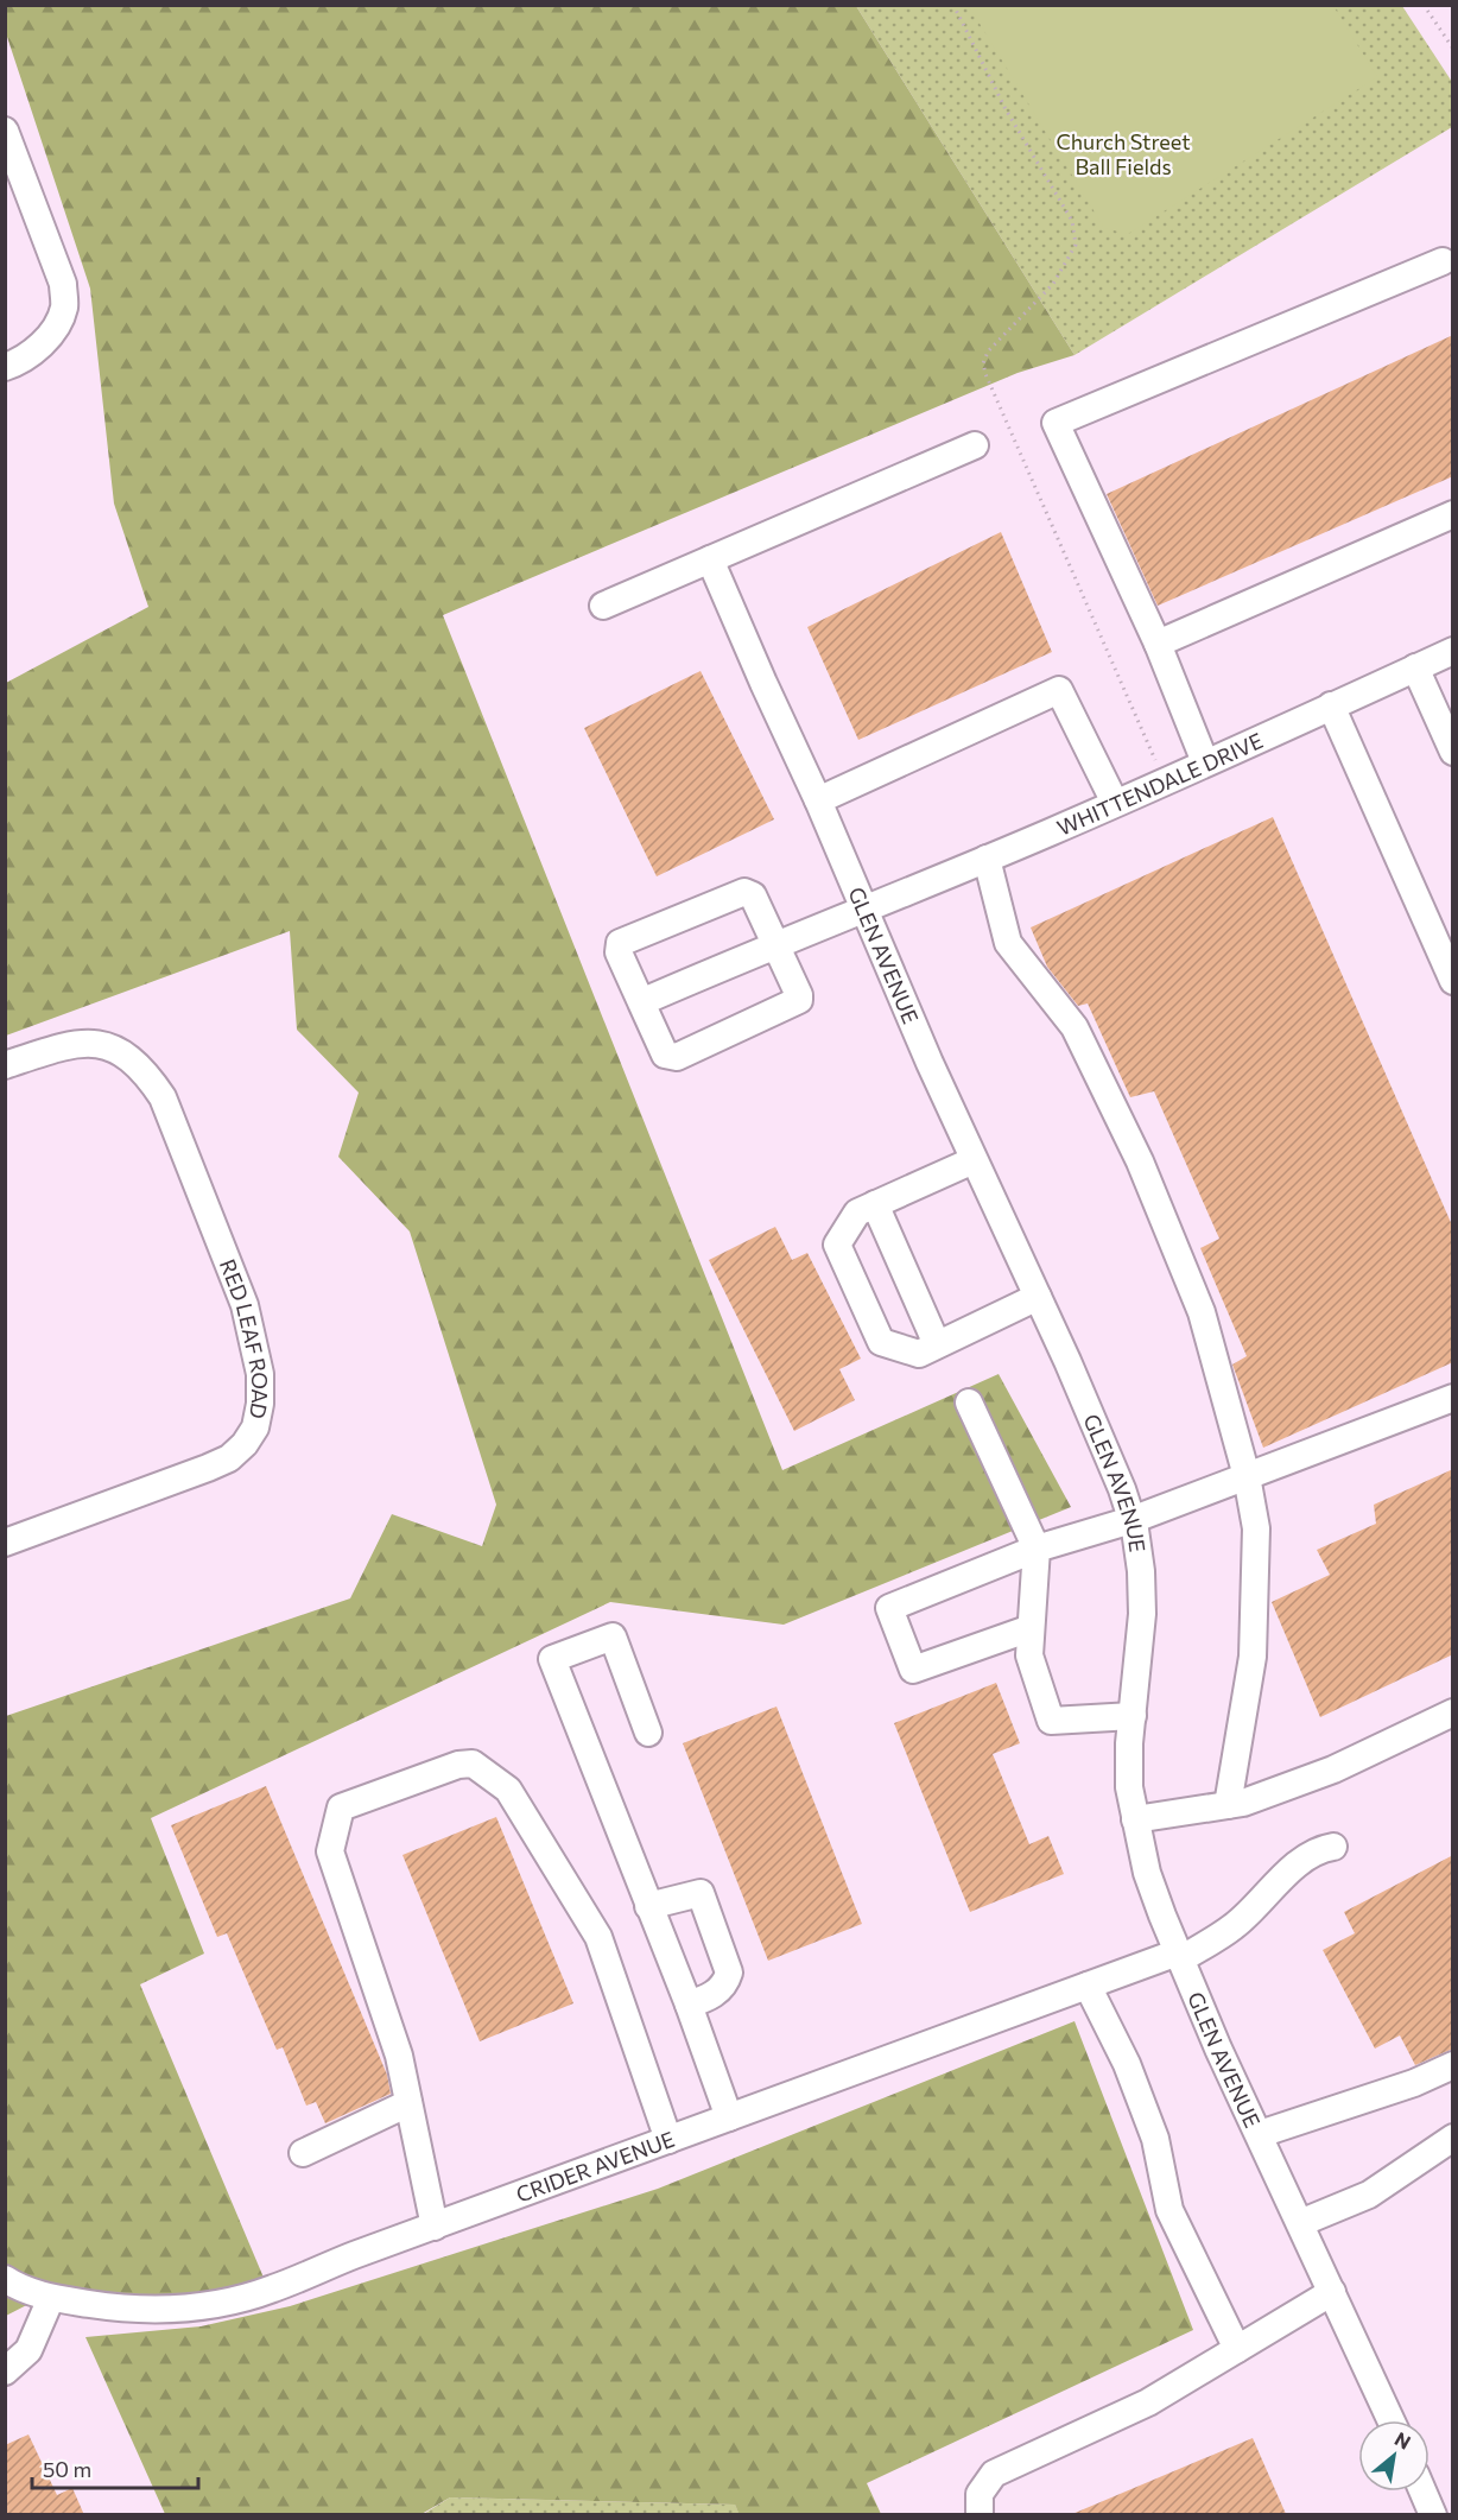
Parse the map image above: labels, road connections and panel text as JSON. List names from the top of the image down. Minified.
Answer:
{"streets":{"street":["WHITTENDALE DRIVE","GLEN AVENUE","RED LEAF ROAD","CRIDER AVENUE"]},"crossings":[["WHITTENDALE DRIVE","GLEN AVENUE"],["GLEN AVENUE","CRIDER AVENUE"]],"parks":["Church Street Ball Fields"],"scale_bar":"50 m","north":"top right"}
